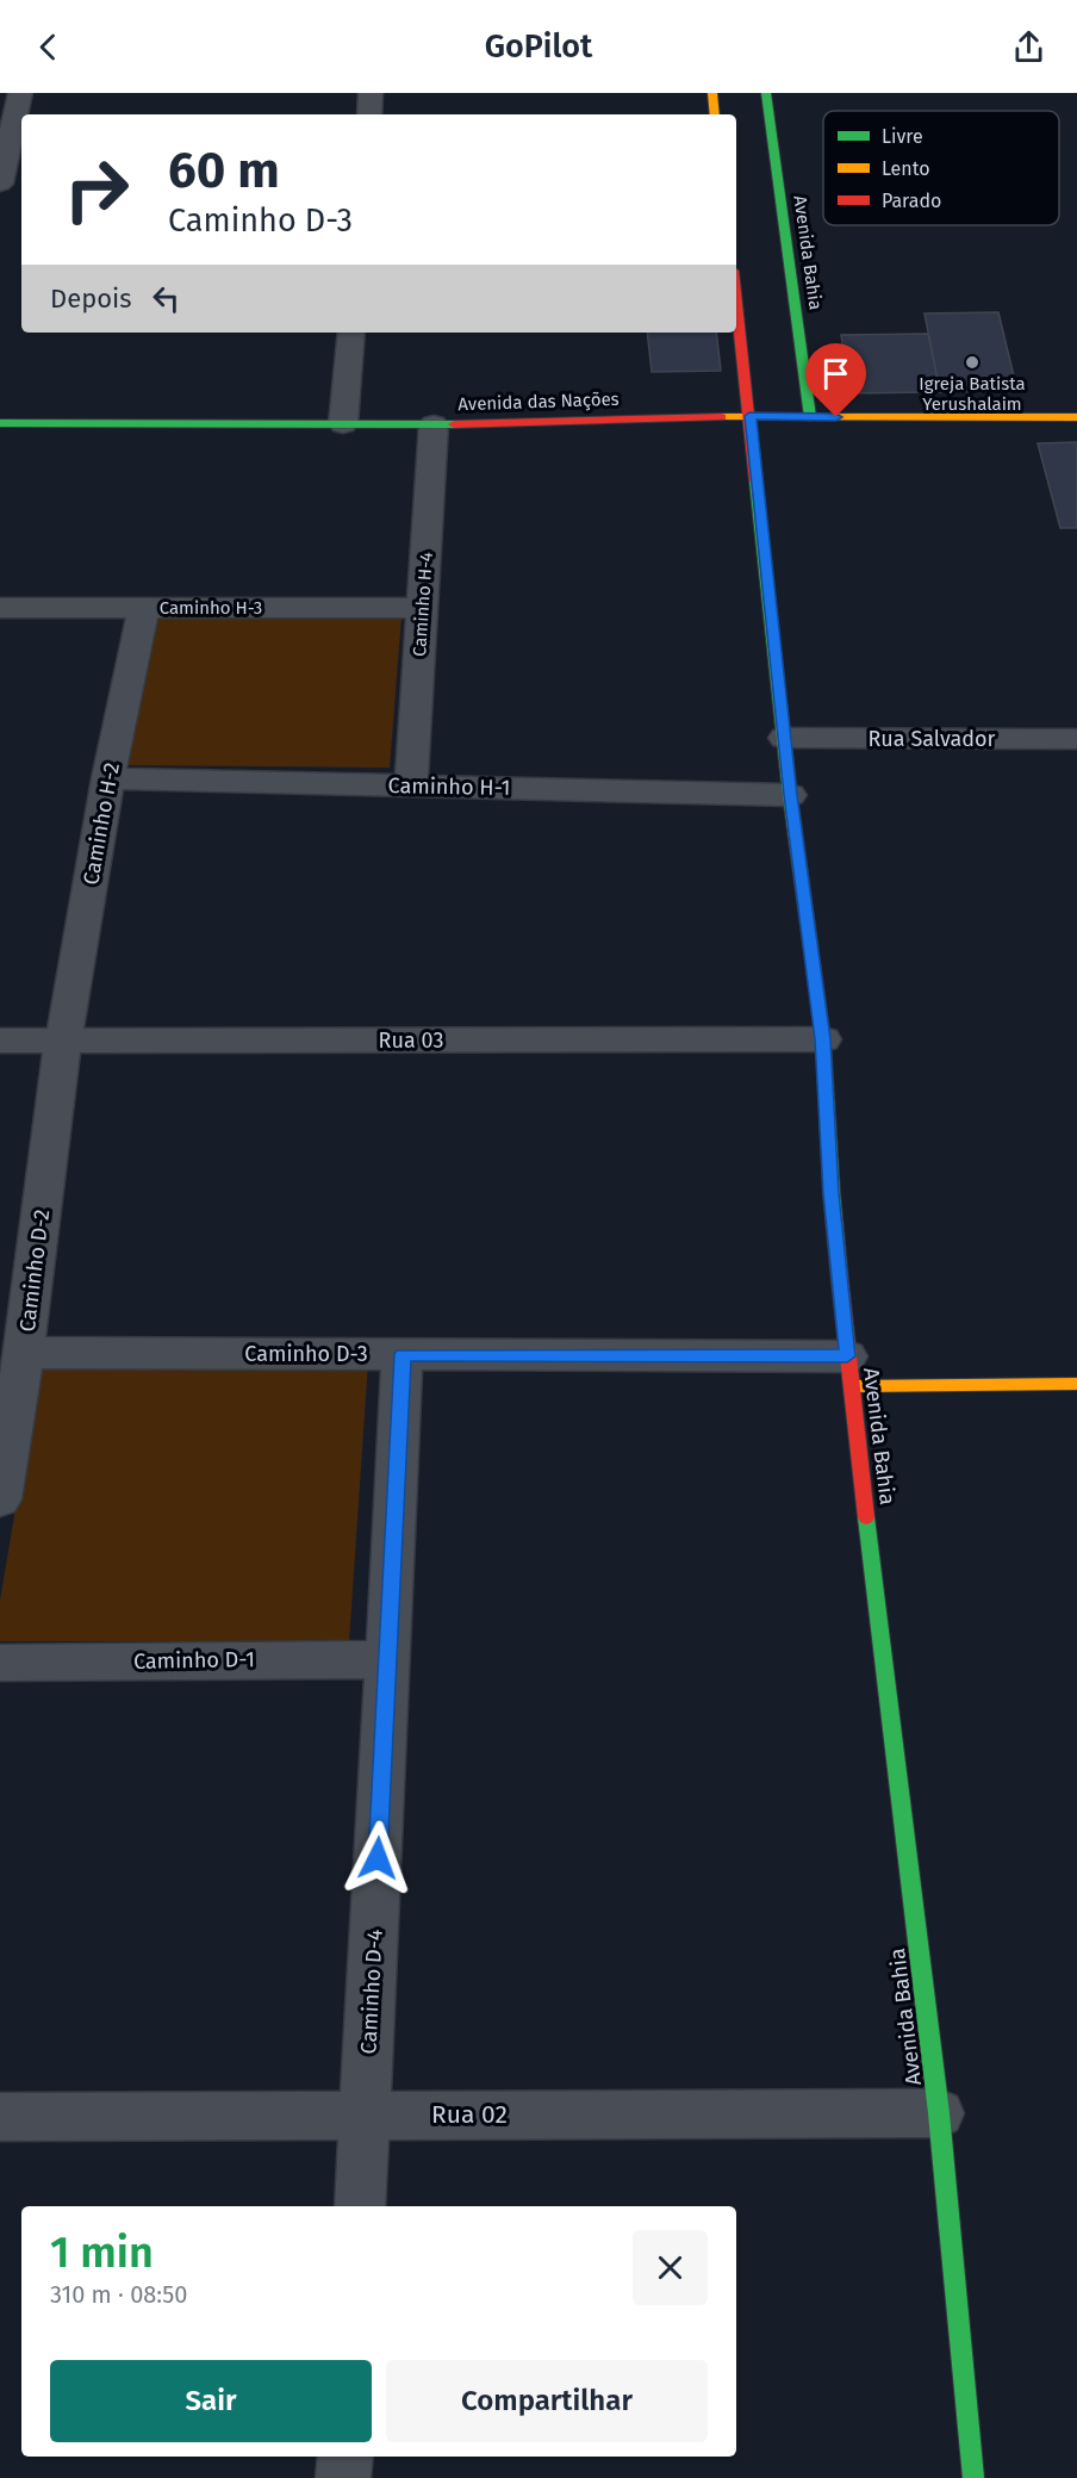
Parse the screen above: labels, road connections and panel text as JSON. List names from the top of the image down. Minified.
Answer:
{"streets":{"street":["Avenida Bahia","Avenida das Nações","Caminho H-4","Caminho H-3","Rua Salvador","Caminho H-1","Caminho H-2","Rua 03","Caminho D-2","Caminho D-3","Caminho D-1","Caminho D-4","Rua 02"]},"crossings":[["Avenida Bahia","Avenida das Nações"],["Avenida Bahia","Rua Salvador"],["Avenida Bahia","Caminho H-1"],["Avenida Bahia","Rua 03"],["Avenida Bahia","Caminho D-3"],["Avenida Bahia","Rua 02"],["Avenida das Nações","Caminho H-4"],["Caminho H-4","Caminho H-3"],["Caminho H-4","Caminho H-1"],["Caminho H-3","Caminho H-2"],["Caminho H-1","Caminho H-2"],["Caminho H-2","Rua 03"],["Caminho H-2","Caminho D-2"],["Rua 03","Caminho D-2"],["Caminho D-2","Caminho D-3"],["Caminho D-3","Caminho D-4"],["Caminho D-1","Caminho D-4"],["Caminho D-4","Rua 02"]],"places":["Igreja Batista Yerushalaim"],"legend":["Livre","Lento","Parado"],"page":{"header":"GoPilot","turn":["60 m","Caminho D-3"],"then":"Depois","heading":["1 min","310 m · 08:50"],"buttons":["Sair","Compartilhar"]}}
